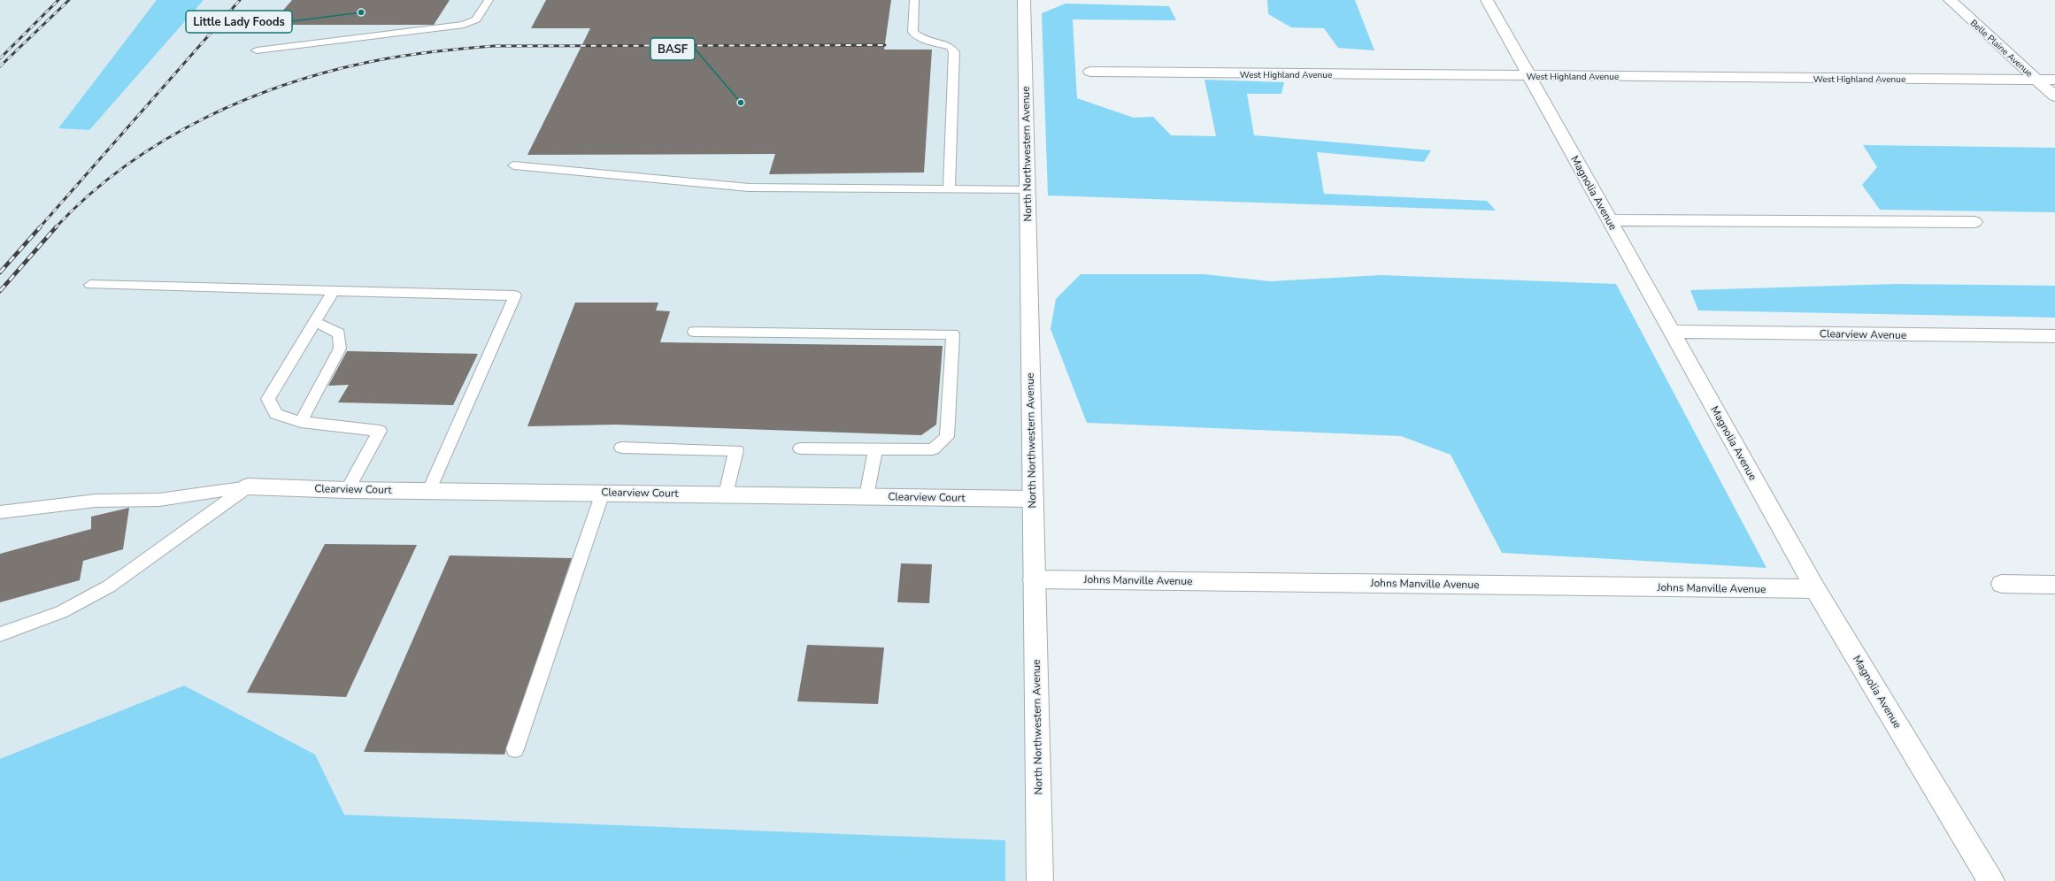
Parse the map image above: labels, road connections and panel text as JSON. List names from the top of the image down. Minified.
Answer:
{"streets":{"street":["Belle Plaine Avenue","West Highland Avenue","North Northwestern Avenue","Magnolia Avenue","Clearview Avenue","Clearview Court","Johns Manville Avenue"]},"crossings":[["Belle Plaine Avenue","West Highland Avenue"],["West Highland Avenue","Magnolia Avenue"],["North Northwestern Avenue","Clearview Court"],["North Northwestern Avenue","Johns Manville Avenue"],["Magnolia Avenue","Clearview Avenue"],["Magnolia Avenue","Johns Manville Avenue"]],"places":["Little Lady Foods","BASF"]}
